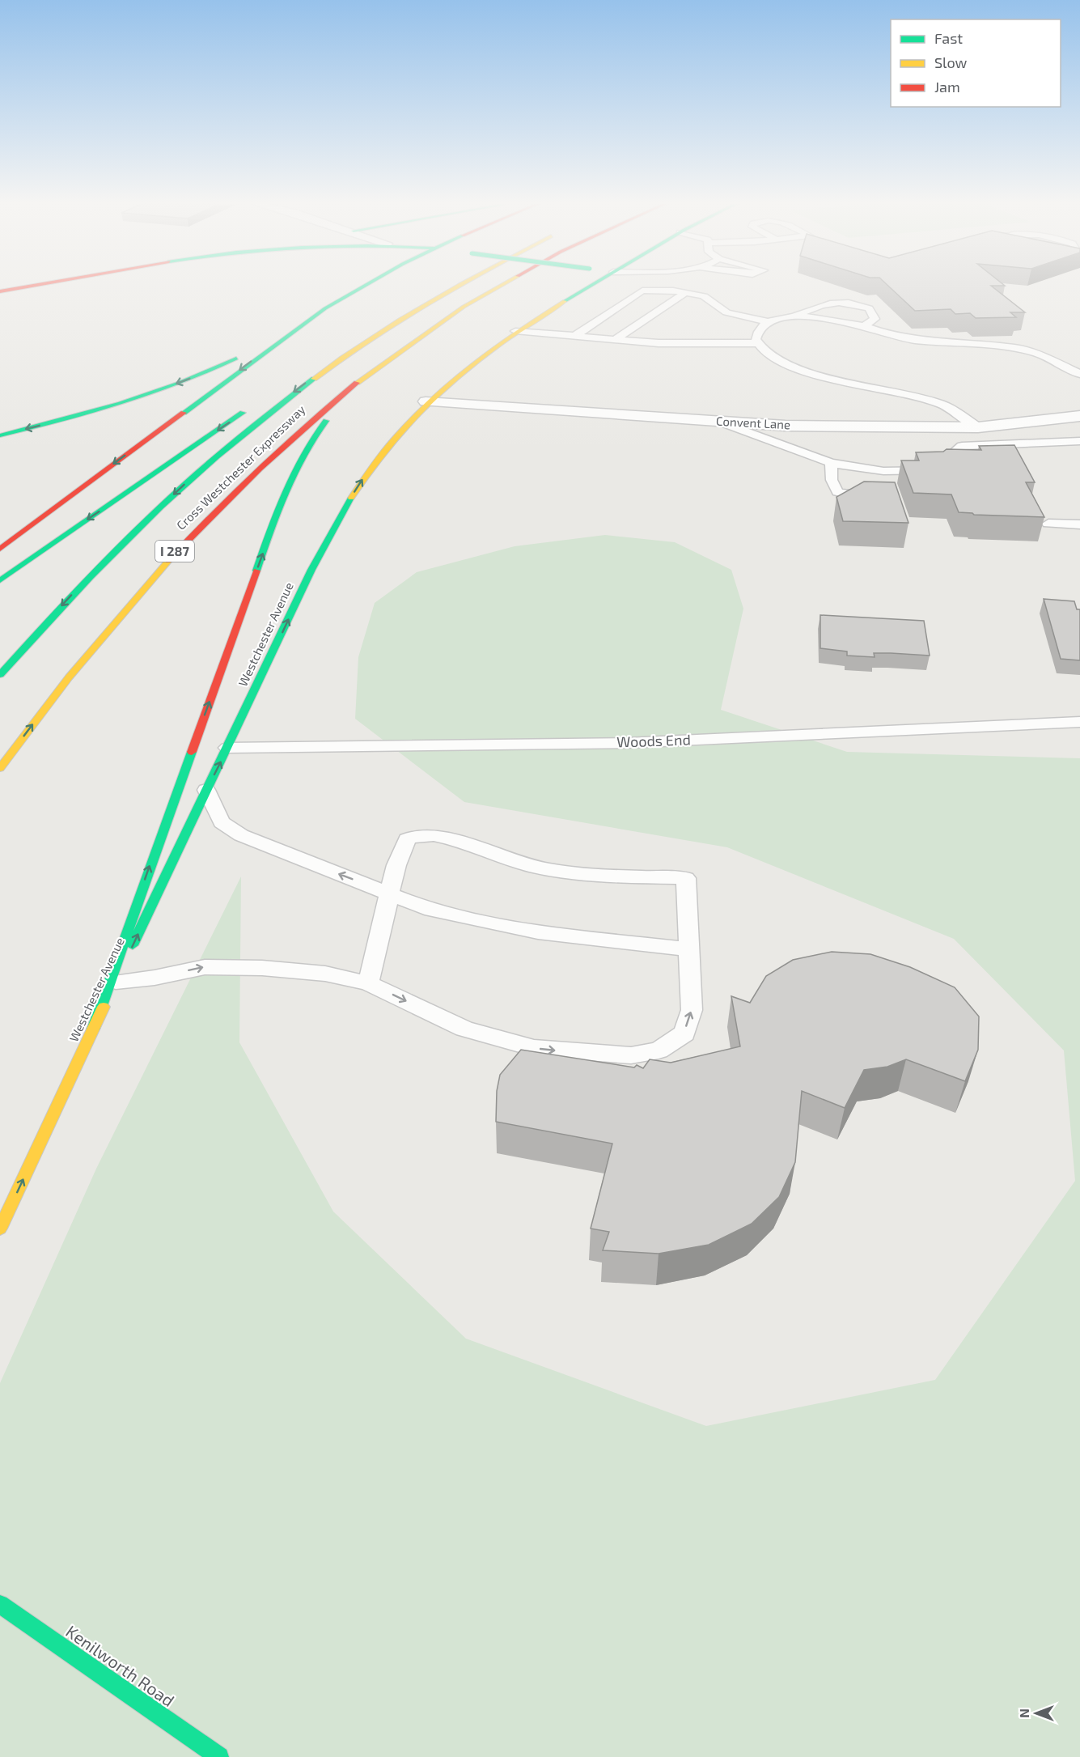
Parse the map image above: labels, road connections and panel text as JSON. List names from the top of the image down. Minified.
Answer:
{"streets":{"main road":["Cross Westchester Expressway","I 287","Westchester Avenue","Kenilworth Road"],"street":["Convent Lane"],"lane":["Woods End"]},"crossings":[["Convent Lane","Westchester Avenue"],["Westchester Avenue","Woods End"]],"legend":["Fast","Slow","Jam"],"north":"left"}
